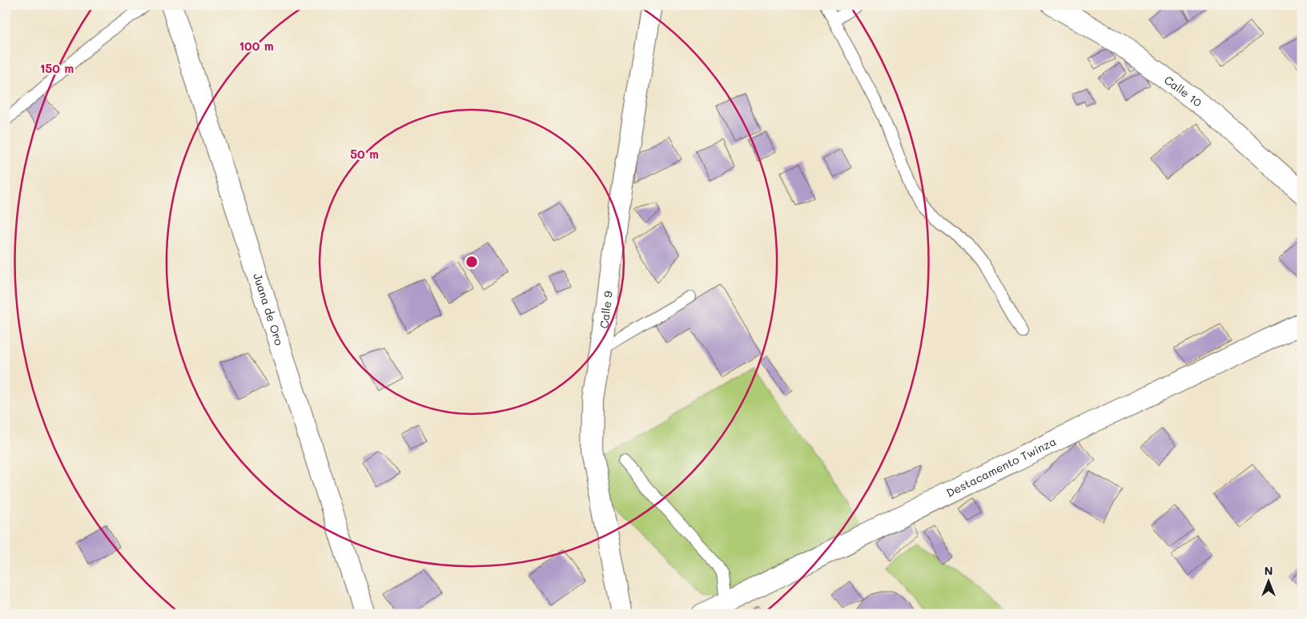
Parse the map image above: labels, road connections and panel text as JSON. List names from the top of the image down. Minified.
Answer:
{"streets":{"street":["Calle 10","Juana de Oro","Calle 9","Destacamento Twinza"]},"north":"top","rings":["100 m","150 m","50 m"]}
